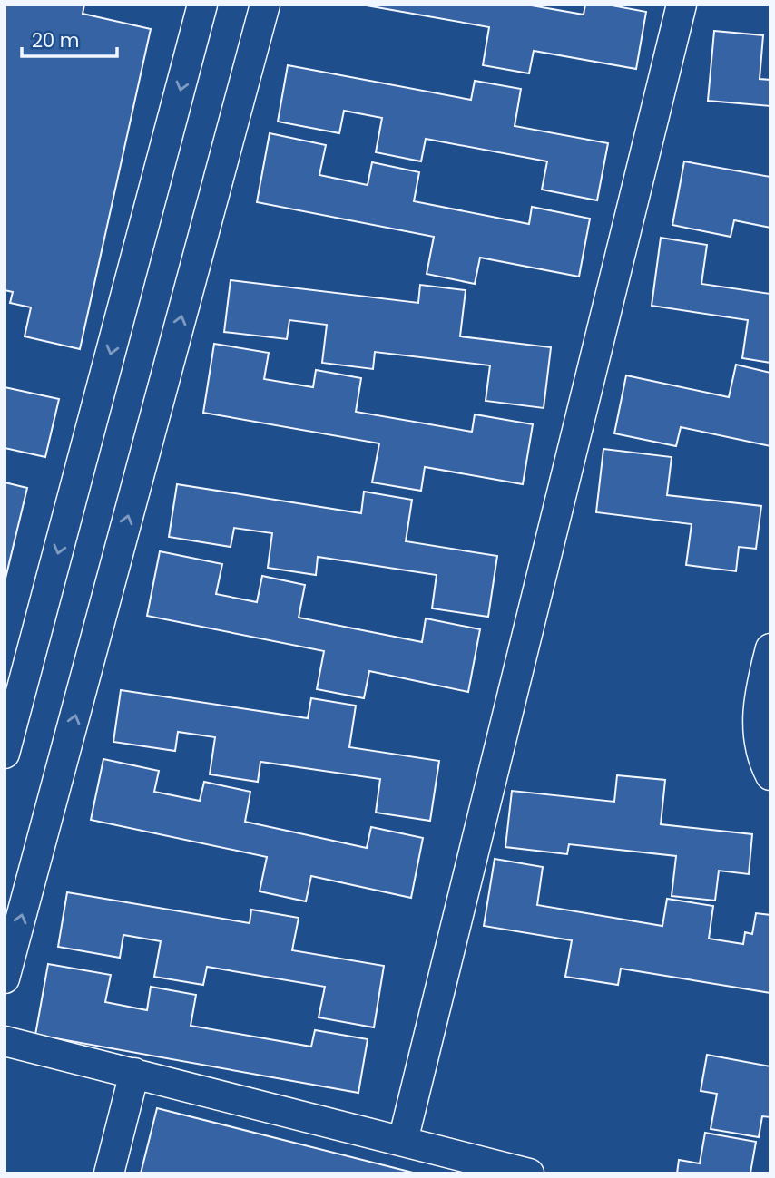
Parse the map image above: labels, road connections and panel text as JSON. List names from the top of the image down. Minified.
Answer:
{"scale_bar":"20 m"}
